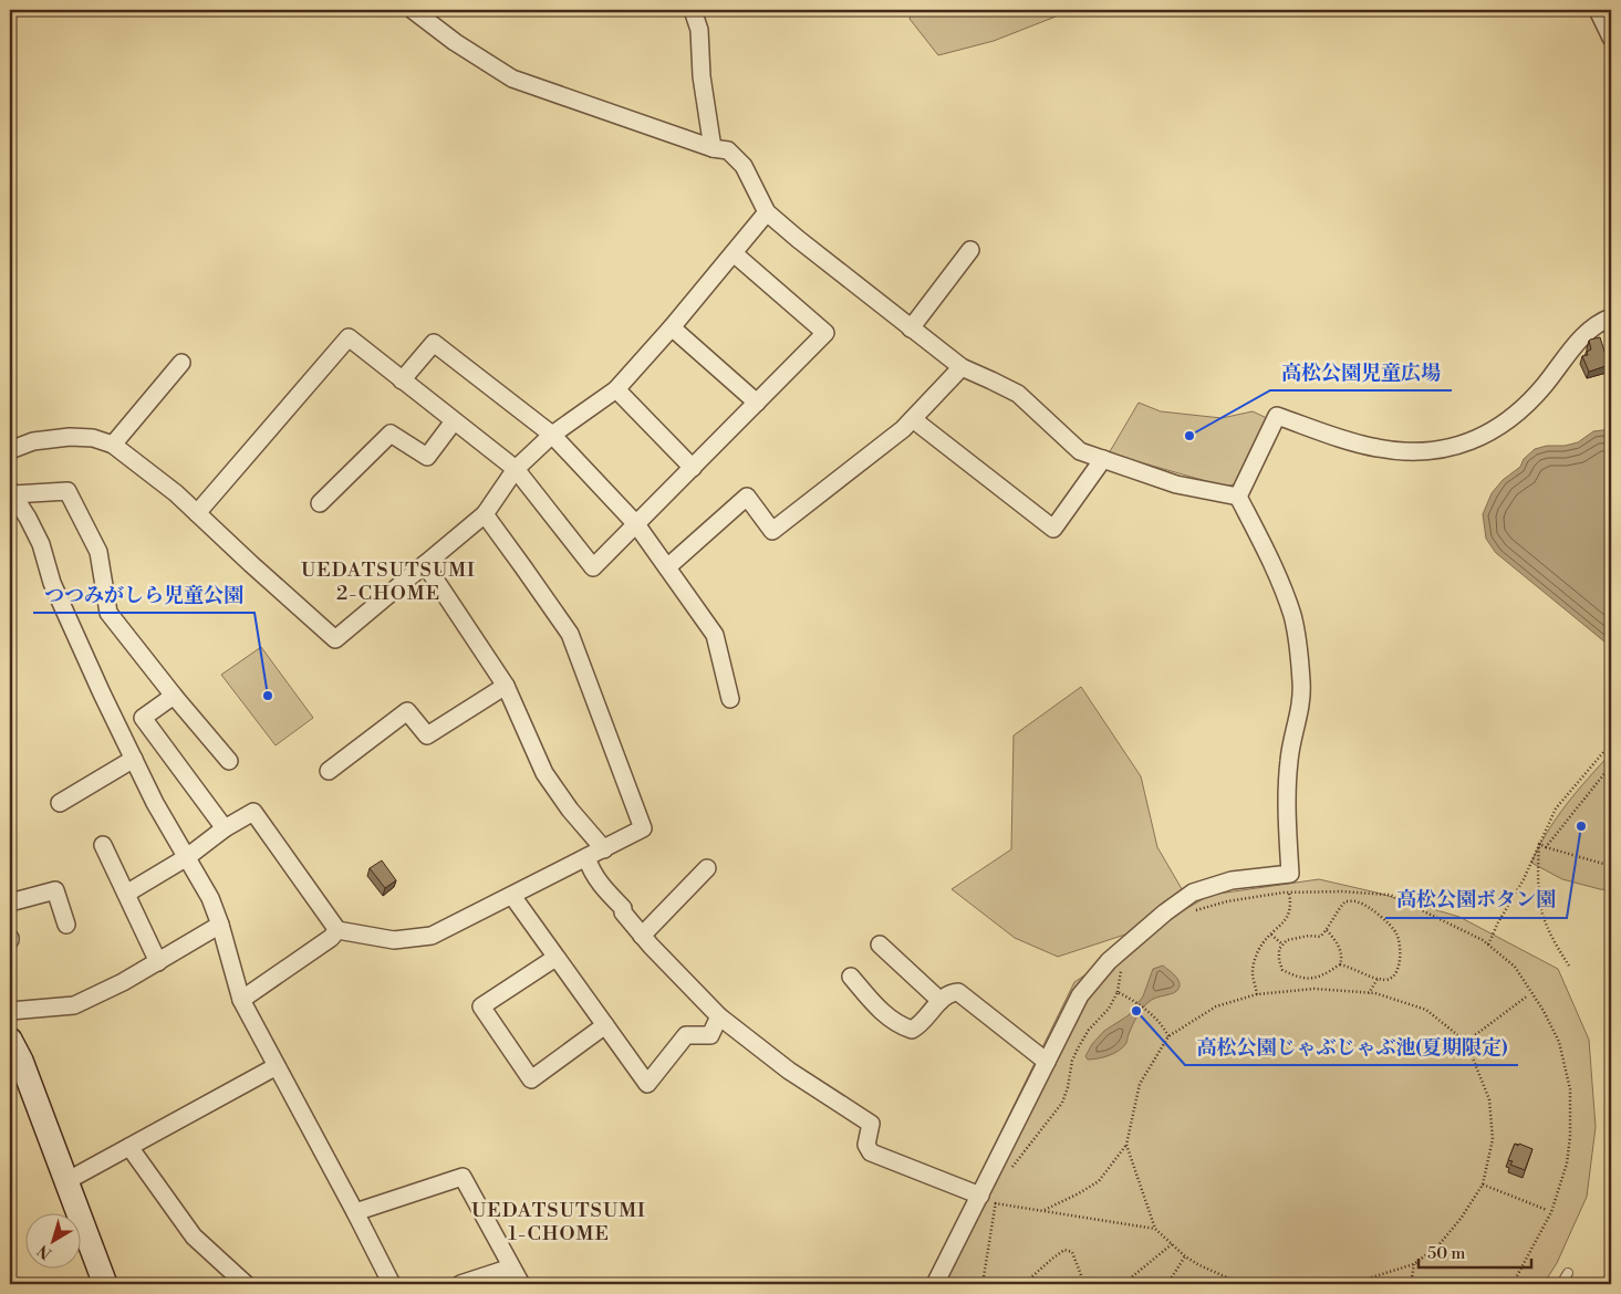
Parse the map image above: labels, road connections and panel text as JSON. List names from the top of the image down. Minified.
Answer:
{"districts":["UEDATSUTSUMI 2-CHOME","UEDATSUTSUMI 1-CHOME"],"places":["高松公園児童広場","つつみがしら児童公園","高松公園ボタン園","高松公園じゃぶじゃぶ池(夏期限定)"],"scale_bar":"50 m","north":"bottom left"}
